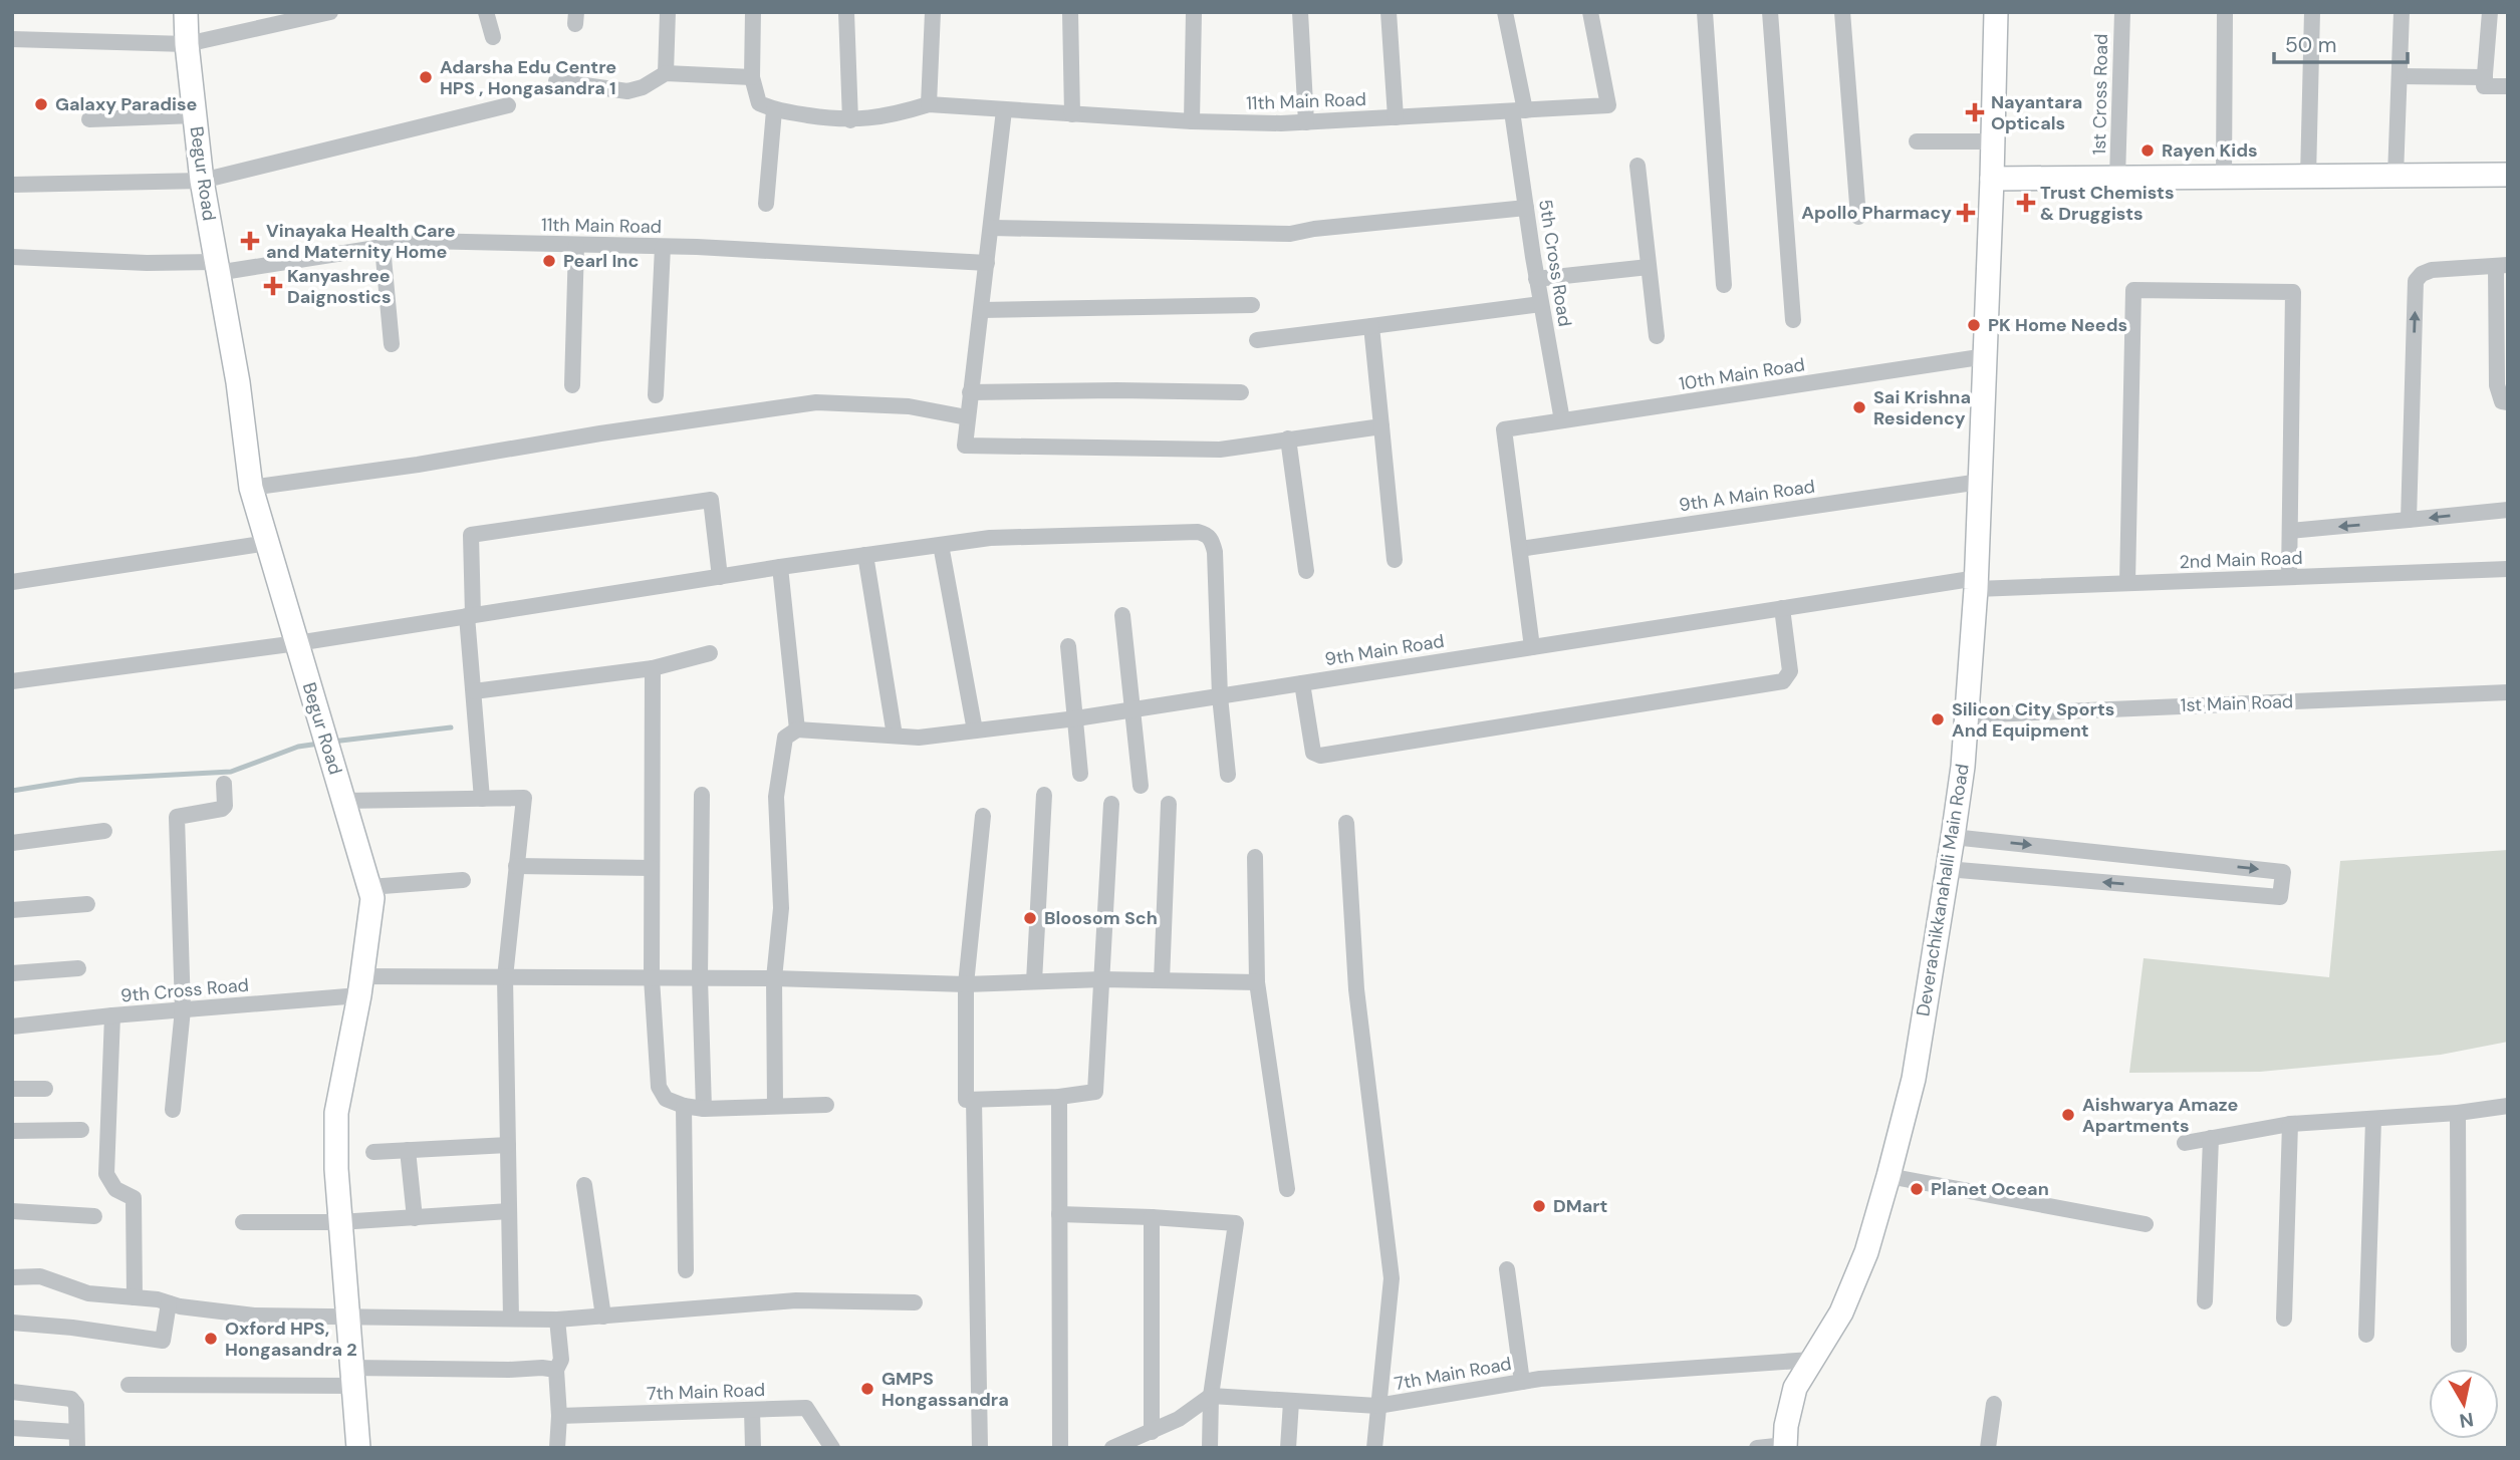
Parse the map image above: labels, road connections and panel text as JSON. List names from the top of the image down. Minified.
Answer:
{"streets":{"street":["1st Cross Road","11th Main Road","Begur Road","5th Cross Road","10th Main Road","9th A Main Road","2nd Main Road","9th Main Road","1st Main Road","Deverachikkanahalli Main Road","9th Cross Road","7th Main Road"]},"crossings":[["11th Main Road","Begur Road"],["11th Main Road","5th Cross Road"],["Begur Road","9th Cross Road"],["5th Cross Road","10th Main Road"],["10th Main Road","9th A Main Road"],["10th Main Road","Deverachikkanahalli Main Road"],["9th A Main Road","Deverachikkanahalli Main Road"],["2nd Main Road","9th Main Road"],["2nd Main Road","Deverachikkanahalli Main Road"],["9th Main Road","Deverachikkanahalli Main Road"],["1st Main Road","Deverachikkanahalli Main Road"],["Deverachikkanahalli Main Road","7th Main Road"]],"places":{"other":["Adarsha Edu Centre HPS , Hongasandra 1","Galaxy Paradise","Rayen Kids","Pearl Inc","PK Home Needs","Sai Krishna Residency","Silicon City Sports And Equipment","Bloosom Sch","Aishwarya Amaze Apartments","Planet Ocean","DMart","Oxford HPS, Hongasandra 2","GMPS Hongassandra"],"health":["Nayantara Opticals","Trust Chemists & Druggists","Apollo Pharmacy","Vinayaka Health Care and Maternity Home","Kanyashree Daignostics"]},"scale_bar":"50 m","north":"bottom"}
